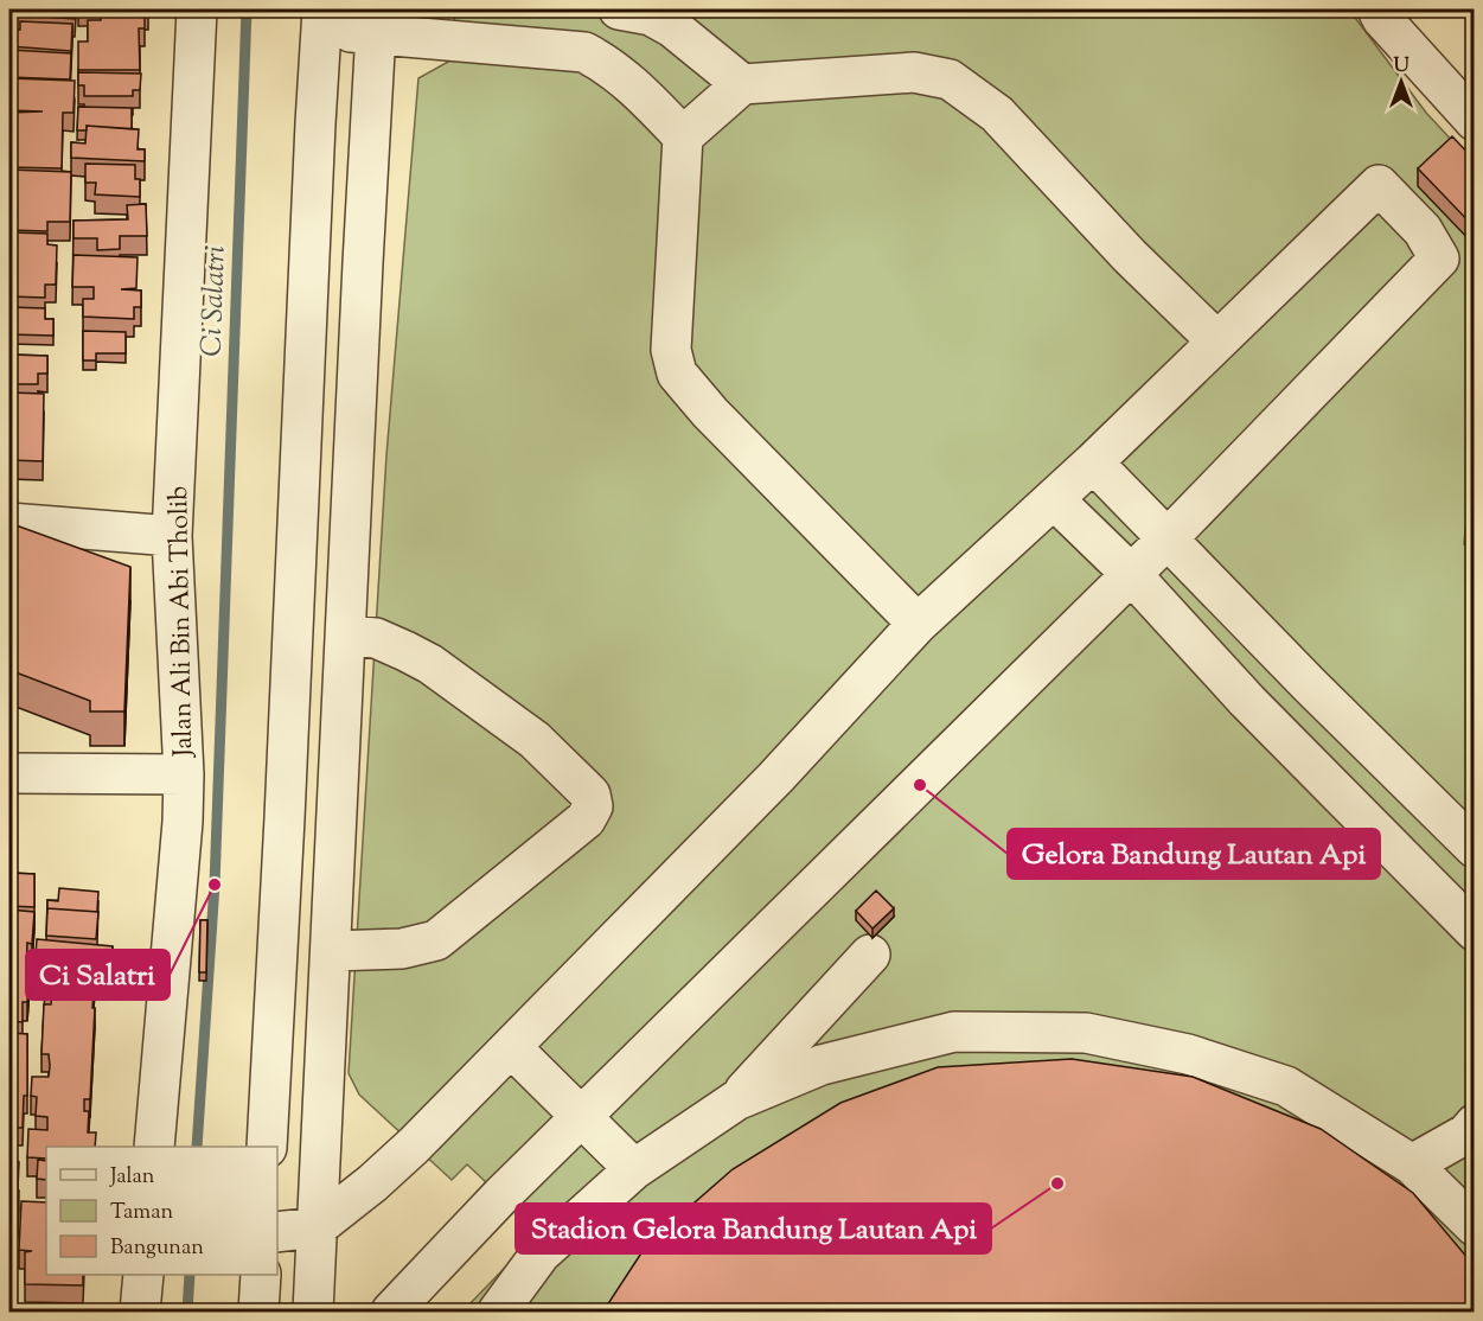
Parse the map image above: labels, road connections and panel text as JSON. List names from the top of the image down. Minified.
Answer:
{"streets":{"street":["Jalan Ali Bin Abi Tholib"]},"water":["Ci Salatri"],"places":["Gelora Bandung Lautan Api","Ci Salatri","Stadion Gelora Bandung Lautan Api"],"legend":["Jalan","Taman","Bangunan"],"north":"top"}
